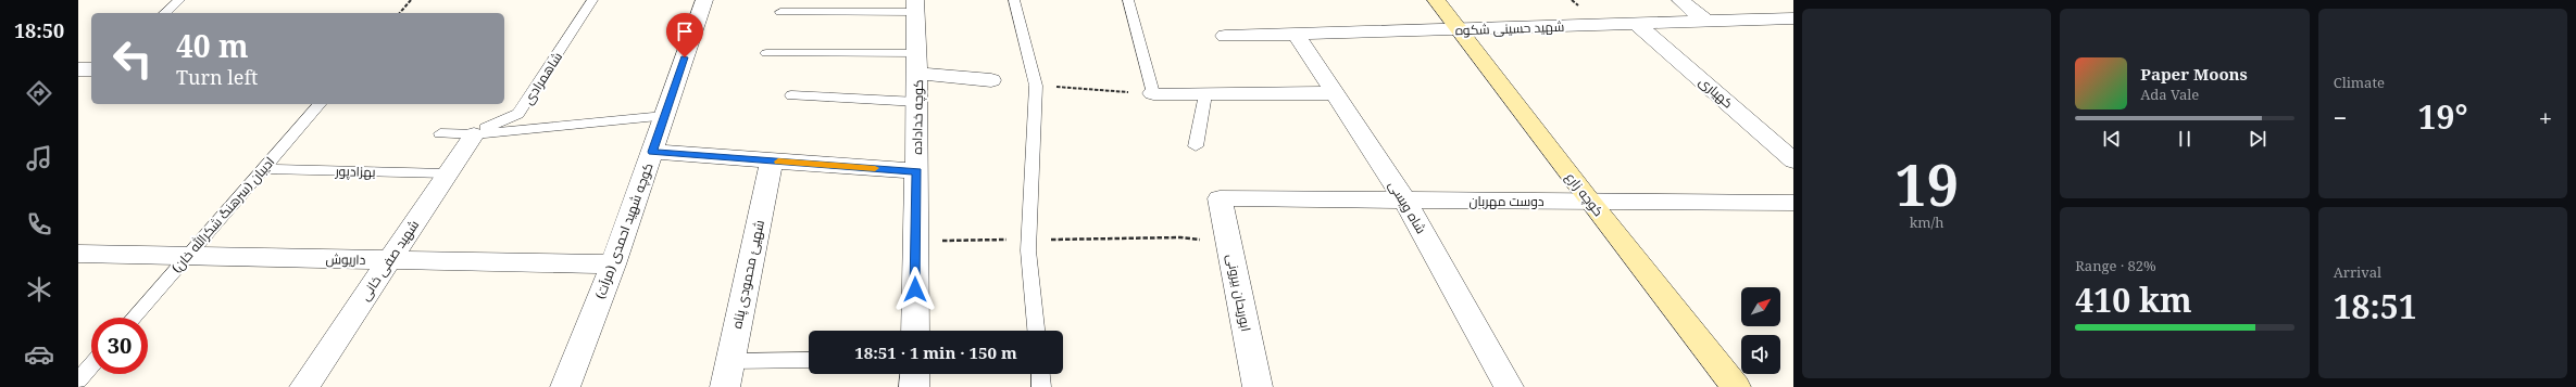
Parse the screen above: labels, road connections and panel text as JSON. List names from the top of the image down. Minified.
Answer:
{"streets":{"street":["شهید حسینی شکوه","کهیاری","کوچه خداداده","کوچه زارع","دوست مهربان","شاه ویسی","کوچه شهید احمدی (مرآت)","داریوش","شهید صفی خانی","شهیئ محمودی پناه","ابوریحان بیرونی"],"lane":["شاهمرادی","بهزادپور","ادیبان (سرهنگ شکرالله خان)"]},"crossings":[["شهید حسینی شکوه","کهیاری"],["شهید حسینی شکوه","کوچه زارع"],["شهید حسینی شکوه","شاه ویسی"],["شاهمرادی","شهید صفی خانی"],["بهزادپور","ادیبان (سرهنگ شکرالله خان)"],["بهزادپور","شهید صفی خانی"],["کوچه زارع","دوست مهربان"],["دوست مهربان","شاه ویسی"],["دوست مهربان","ابوریحان بیرونی"],["ادیبان (سرهنگ شکرالله خان)","داریوش"],["کوچه شهید احمدی (مرآت)","داریوش"],["داریوش","شهید صفی خانی"]],"north":"top right","page":{"tabs":"18:50","tile":[["19","km/h"],"Climate",["Range · 82%","410 km"],["Arrival","18:51"]],"turn":["40 m","Turn left"],"song":["Paper Moons","Ada Vale"],"heat":["−","19°","+"],"limit":"30","trip":"18:51 · 1 min · 150 m"}}
